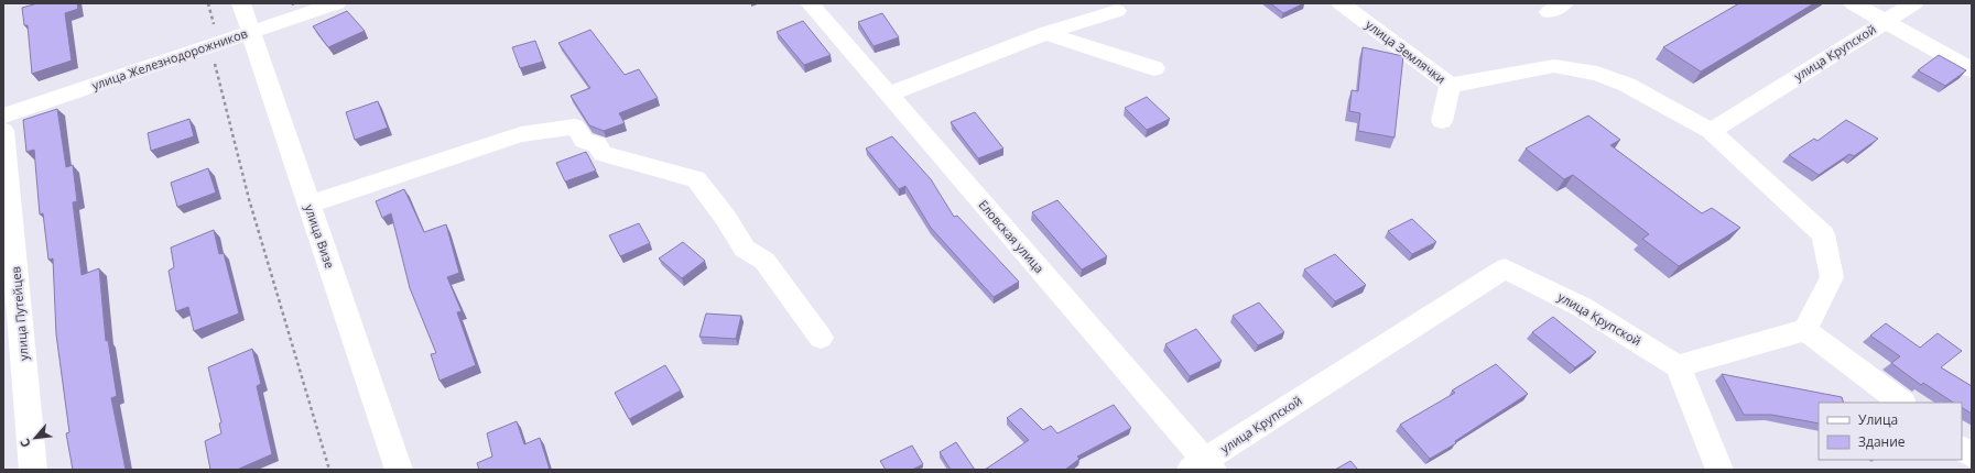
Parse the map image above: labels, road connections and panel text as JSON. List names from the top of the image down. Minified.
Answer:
{"streets":{"street":["улица Землячки","улица Крупской","улица Железнодорожников","улица Визе","Еловская улица","улица Путейцев"]},"crossings":[["улица Крупской","Еловская улица"],["улица Железнодорожников","улица Визе"]],"legend":["Улица","Здание"],"north":"bottom left"}
